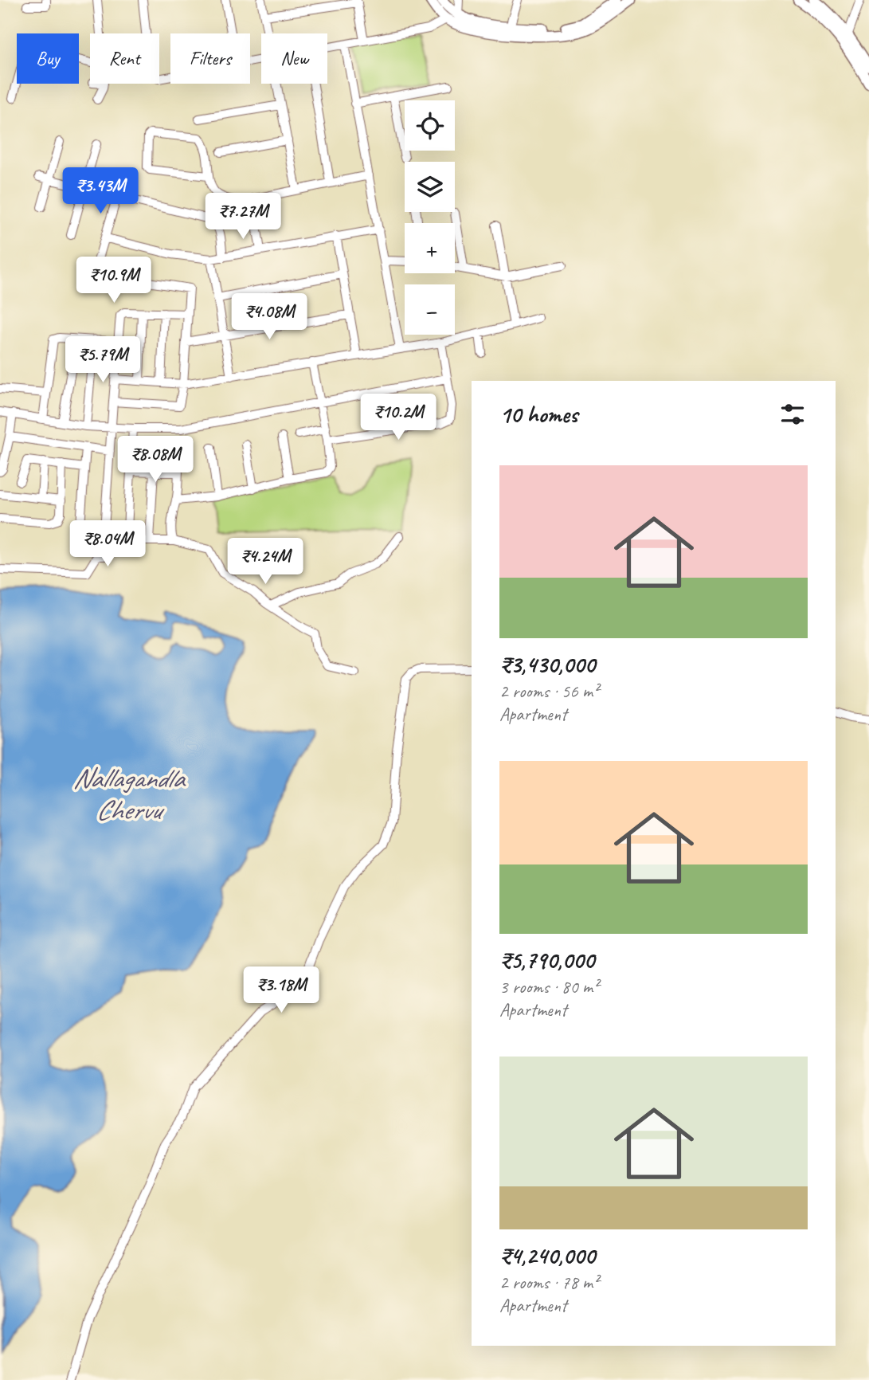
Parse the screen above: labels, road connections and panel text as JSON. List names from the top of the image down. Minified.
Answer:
{"water":["Nallagandla Chervu"],"page":{"chip":["Buy","Rent","Filters","New"],"map_buttons":["+","−"],"price":["₹3.43M","₹7.27M","₹10.9M","₹4.08M","₹5.79M","₹10.2M","₹8.08M","₹8.04M","₹4.24M","₹3.18M"],"heading":"10 homes","list":[{"name":"₹3,430,000","note":"2 rooms · 56 m² · Apartment"},{"name":"₹5,790,000","note":"3 rooms · 80 m² · Apartment"},{"name":"₹4,240,000","note":"2 rooms · 78 m² · Apartment"}]}}
